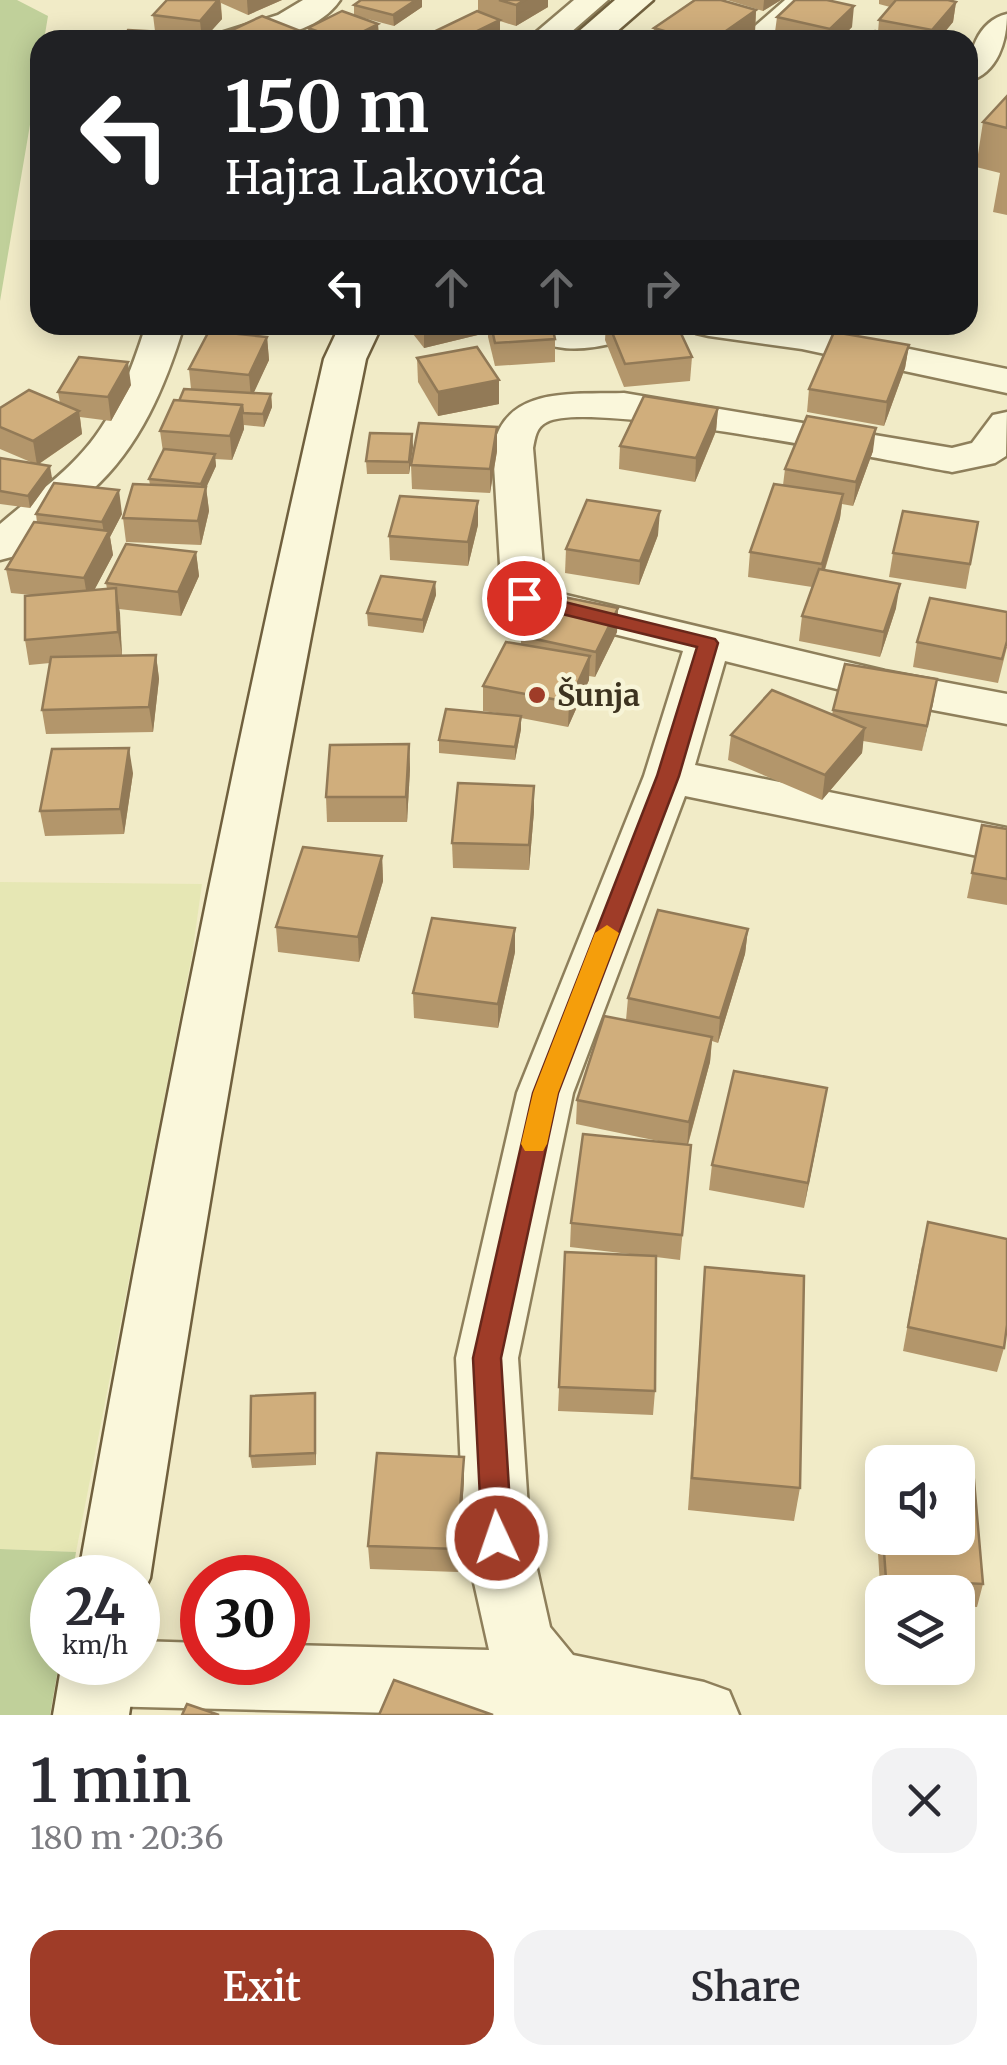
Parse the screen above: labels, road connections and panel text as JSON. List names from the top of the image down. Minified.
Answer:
{"places":["Šunja"],"page":{"turn":["150 m","Hajra Lakovića"],"speed":"24 km/h","limit":"30","heading":["1 min","180 m · 20:36"],"buttons":["Exit","Share"]}}
